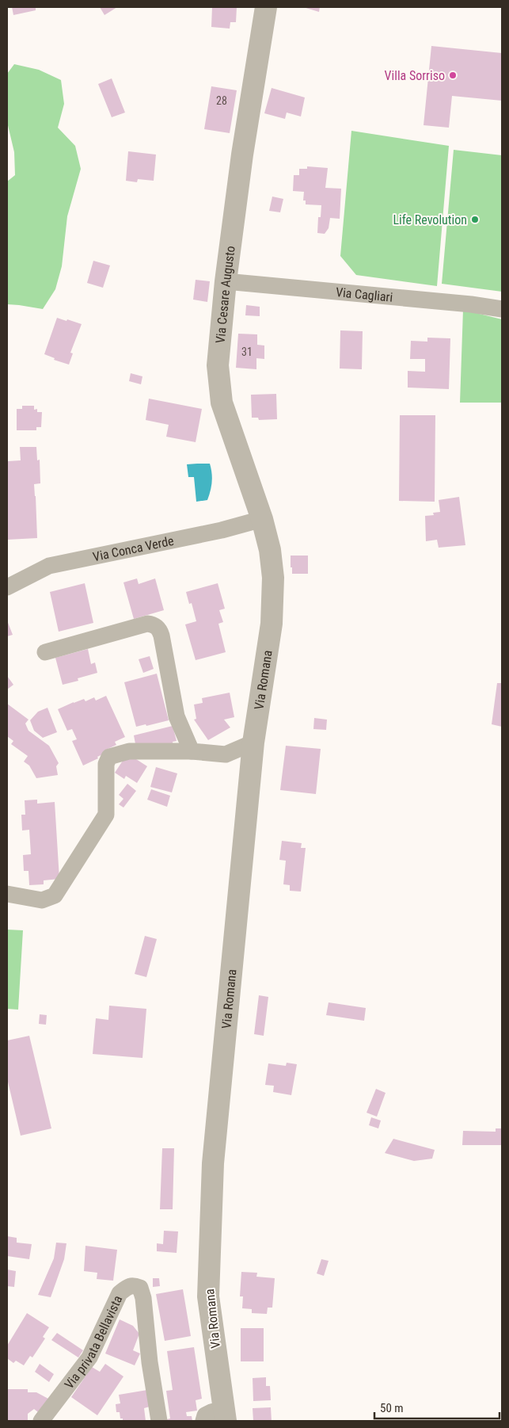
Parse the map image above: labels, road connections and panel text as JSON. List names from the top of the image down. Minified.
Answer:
{"streets":{"street":["Via Cagliari","Via Cesare Augusto","Via Conca Verde","Via Romana","Via privata Bellavista"]},"crossings":[["Via Cagliari","Via Cesare Augusto"],["Via Cesare Augusto","Via Conca Verde"],["Via Cesare Augusto","Via Romana"]],"places":["Villa Sorriso","Life Revolution"],"house_numbers":["28","31"],"scale_bar":"50 m"}
